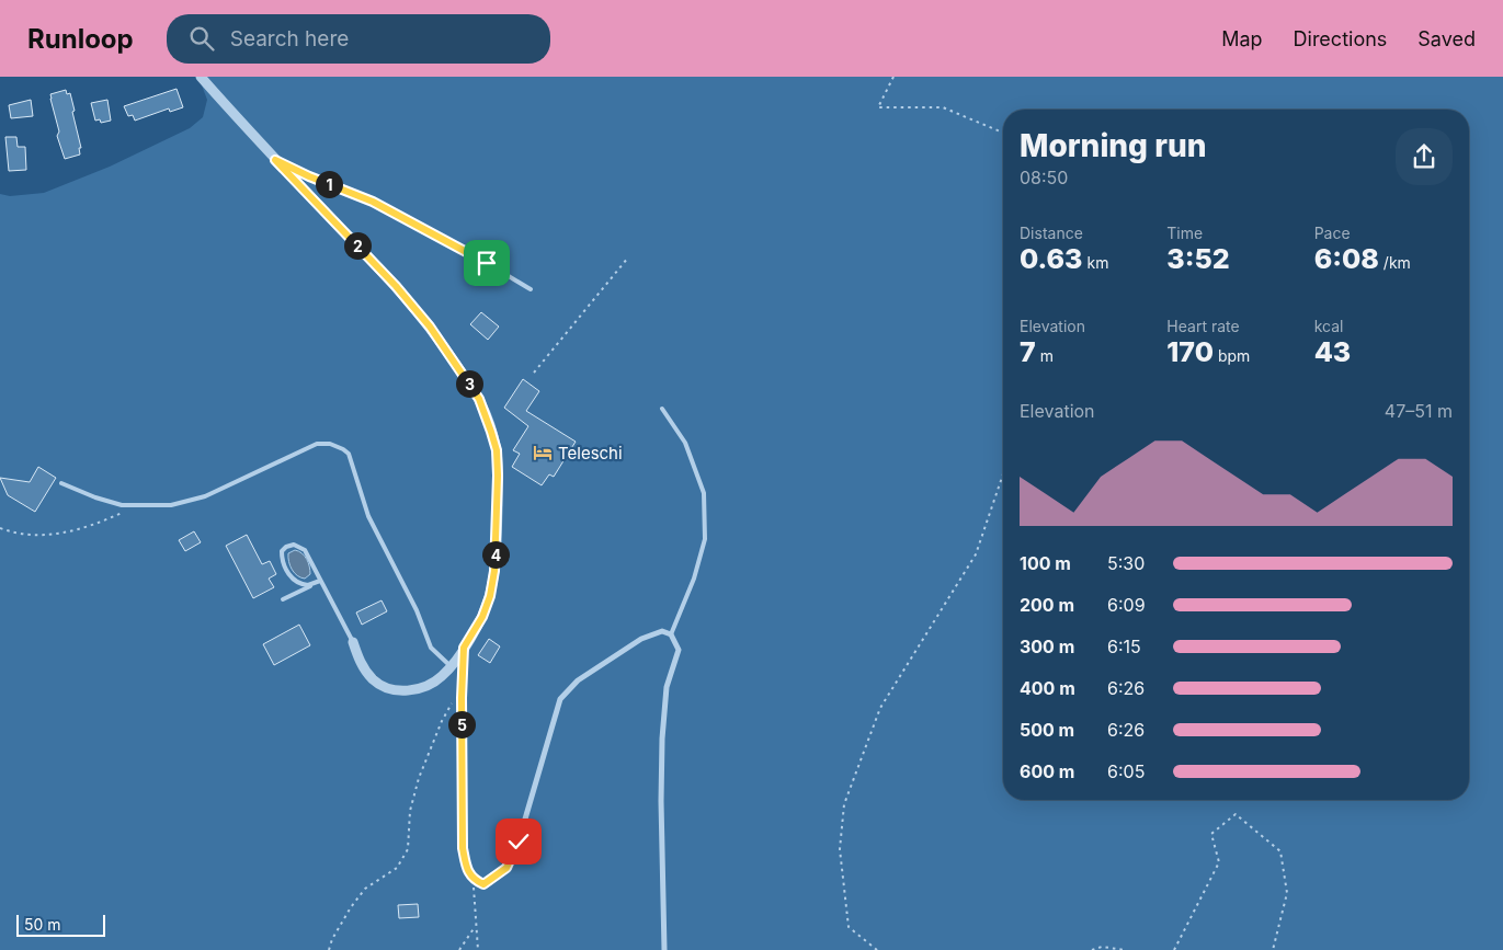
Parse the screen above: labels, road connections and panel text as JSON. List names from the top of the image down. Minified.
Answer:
{"places":{"hotel":["Teleschi"]},"scale_bar":"50 m","page":{"header":"Runloop","search":"Search here","nav":["Map","Directions","Saved"],"heading":["Morning run","08:50"],"pins":["1","2","3","4","5"],"stats":[["Distance","0.63 km"],["Time","3:52"],["Pace","6:08 /km"],["Elevation","7 m"],["Heart rate","170 bpm"],["kcal","43"]],"chart":["Elevation","47–51 m"],"list":[{"name":"100 m","note":"5:30"},{"name":"200 m","note":"6:09"},{"name":"300 m","note":"6:15"},{"name":"400 m","note":"6:26"},{"name":"500 m","note":"6:26"},{"name":"600 m","note":"6:05"}],"scale":"50 m"}}
